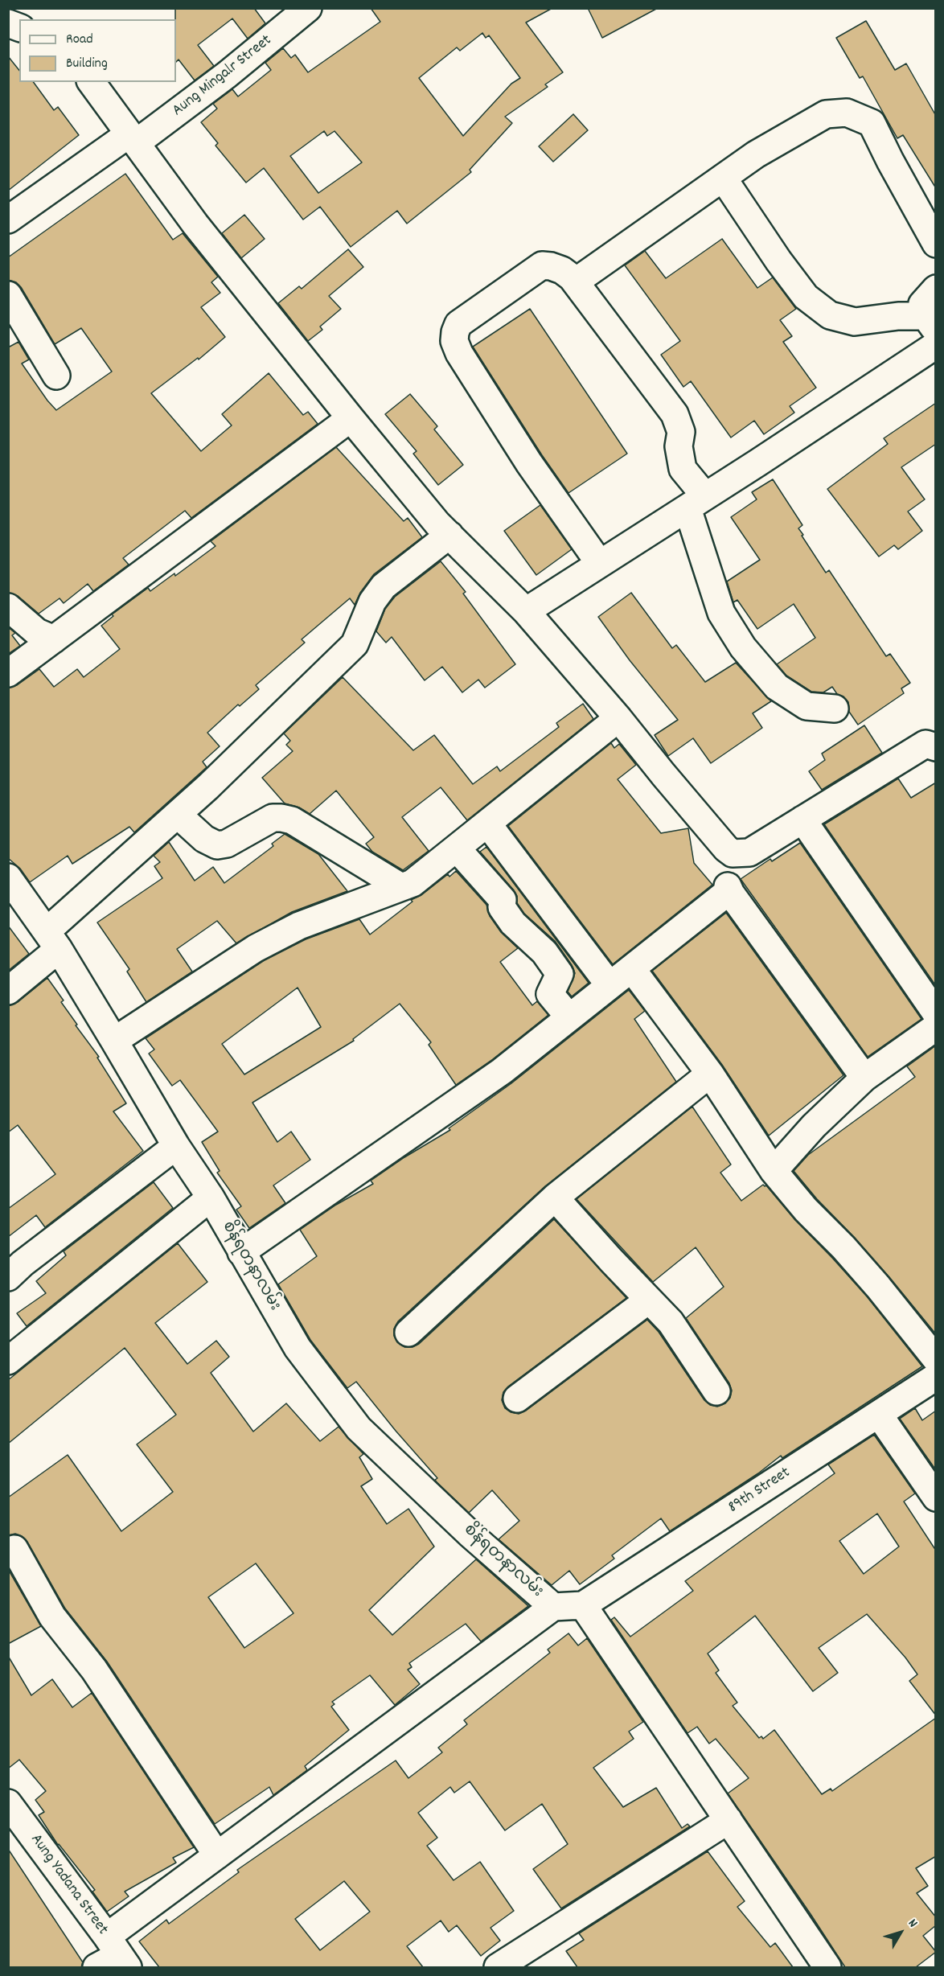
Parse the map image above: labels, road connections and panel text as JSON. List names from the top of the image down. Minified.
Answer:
{"streets":{"street":["Aung Mingalr Street","စိန်ရတနာလမ်း","89th Street","Aung Yadana Street"]},"legend":["Road","Building"],"north":"top right"}
